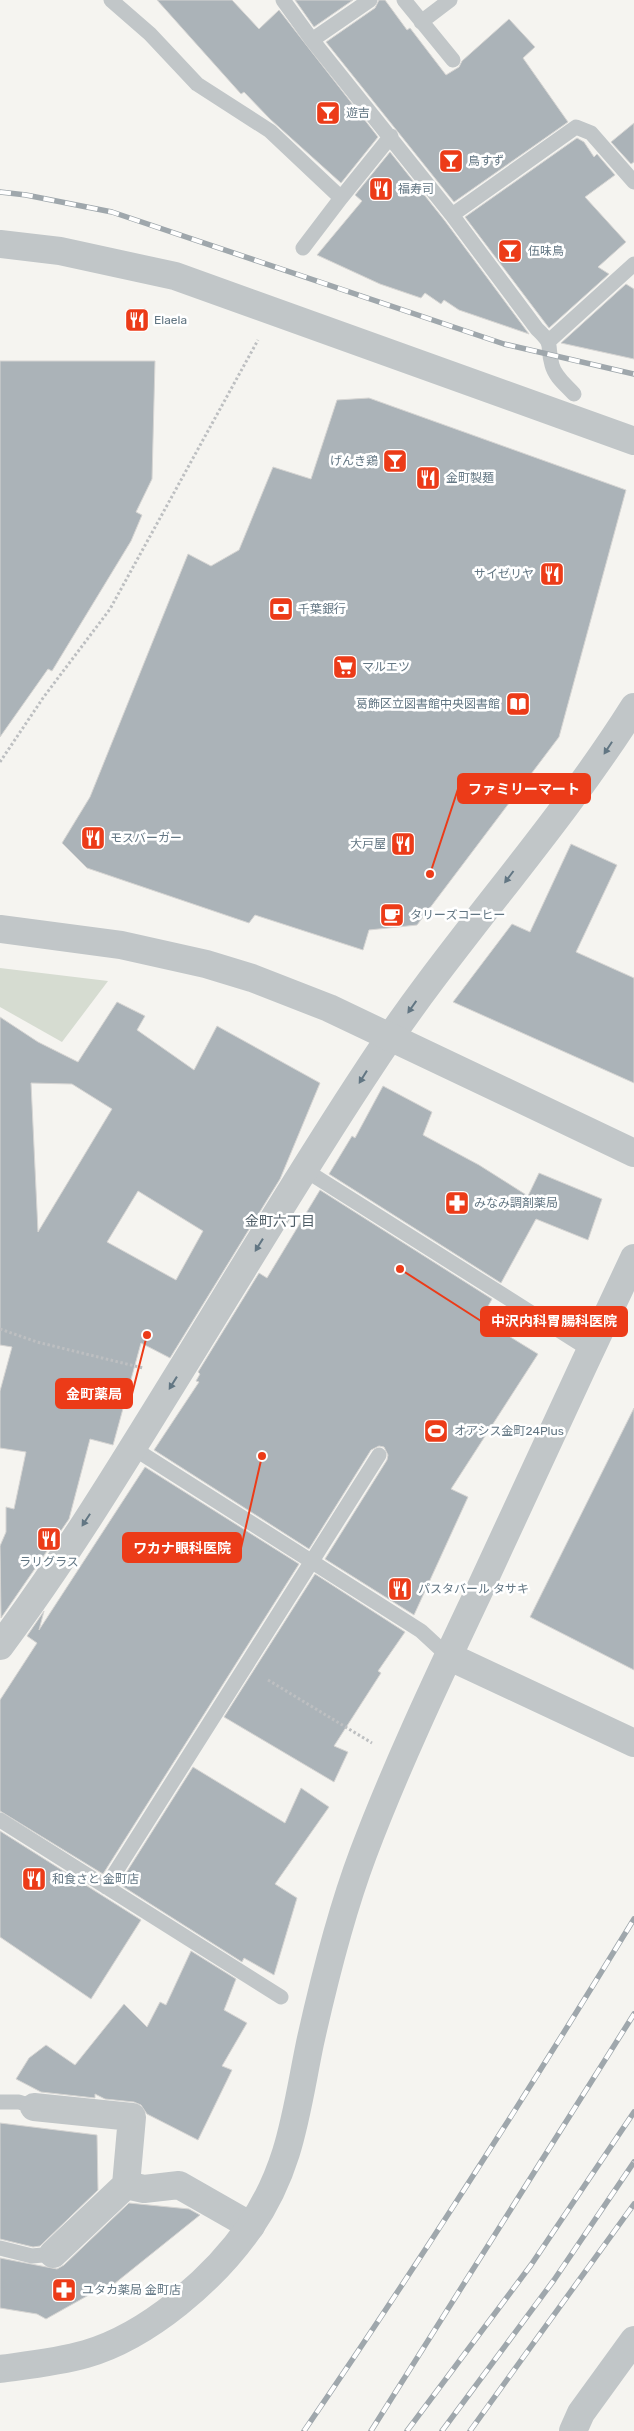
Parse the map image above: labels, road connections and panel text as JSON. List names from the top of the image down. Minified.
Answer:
{"districts":["金町六丁目"],"places":{"bar":["遊吉","鳥すず","伍味鳥","げんき鶏"],"restaurant":["福寿司","Elaela","金町製麺","サイゼリヤ","モスバーガー","大戸屋","ラリグラス","パスタバール タサキ","和食さと 金町店"],"bank":["千葉銀行"],"supermarket":["マルエツ"],"library":["葛飾区立図書館中央図書館"],"other":["ファミリーマート","中沢内科胃腸科医院","金町薬局","ワカナ眼科医院"],"cafe":["タリーズコーヒー"],"pharmacy":["みなみ調剤薬局","ユタカ薬局 金町店"],"sports":["オアシス金町24Plus"]}}
